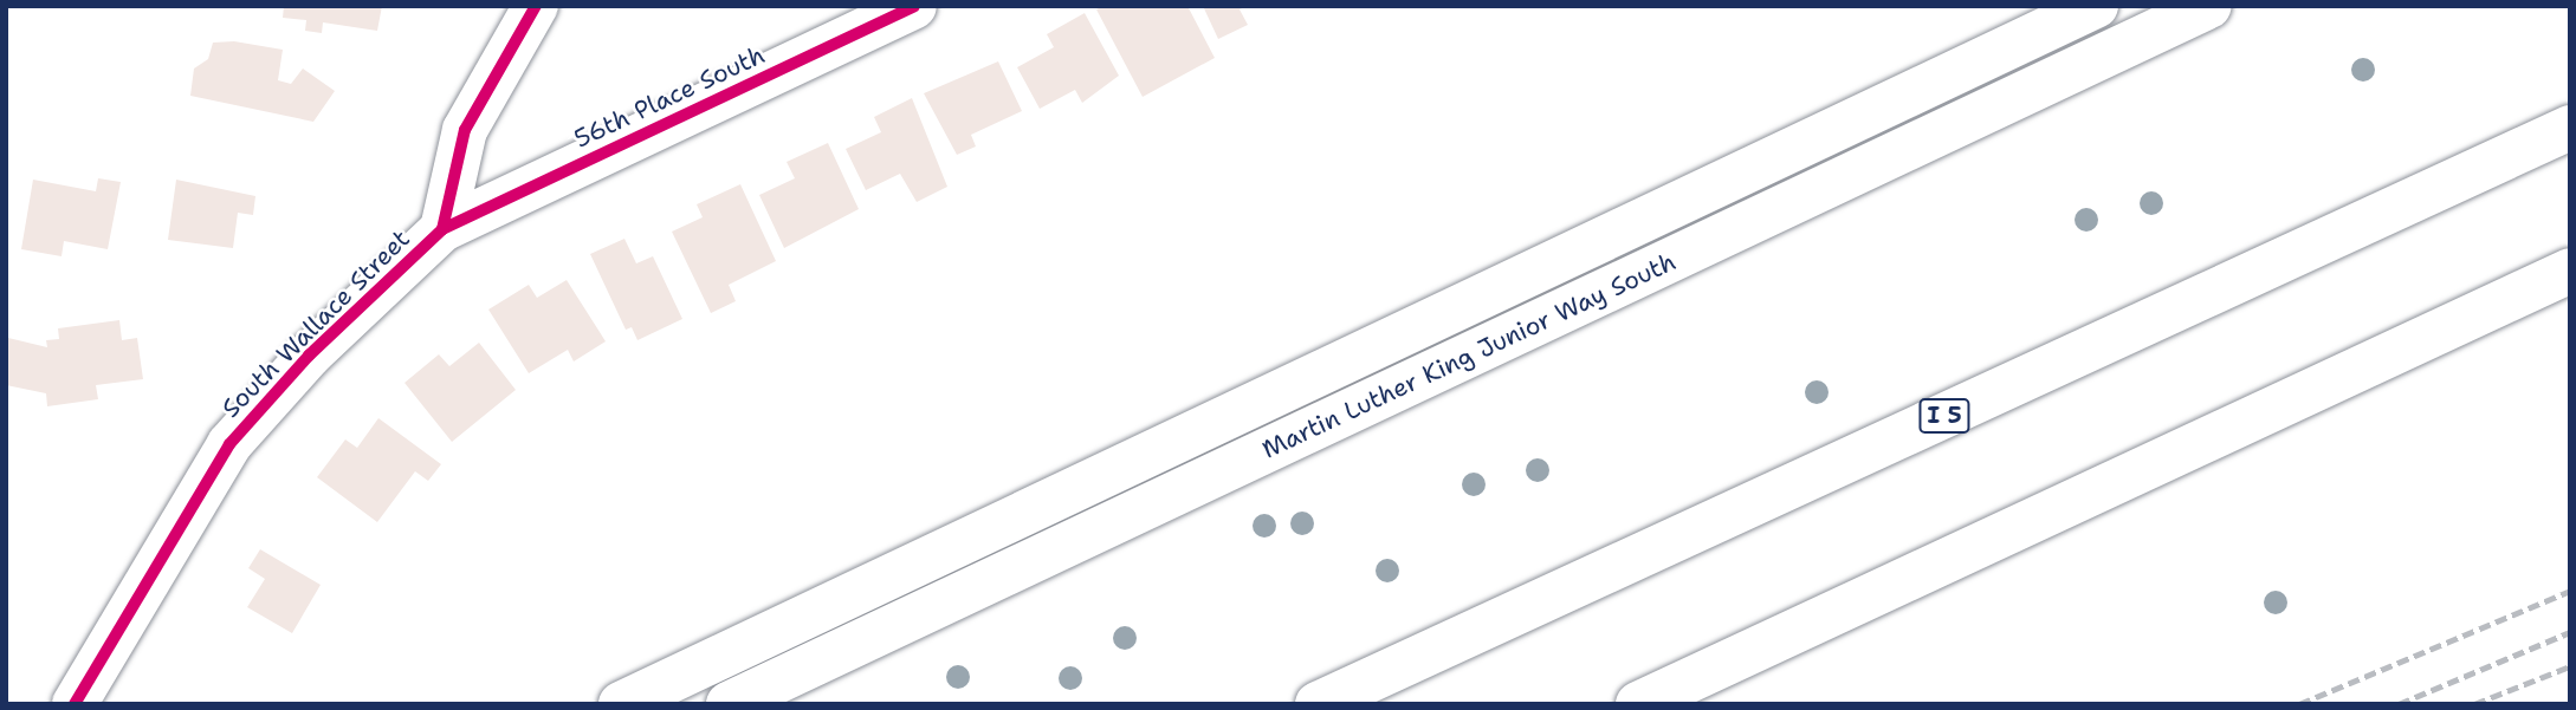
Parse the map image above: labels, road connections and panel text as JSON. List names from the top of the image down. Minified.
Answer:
{"streets":{"main road":["56th Place South","South Wallace Street","Martin Luther King Junior Way South","I 5"]},"crossings":[["56th Place South","South Wallace Street"]]}
